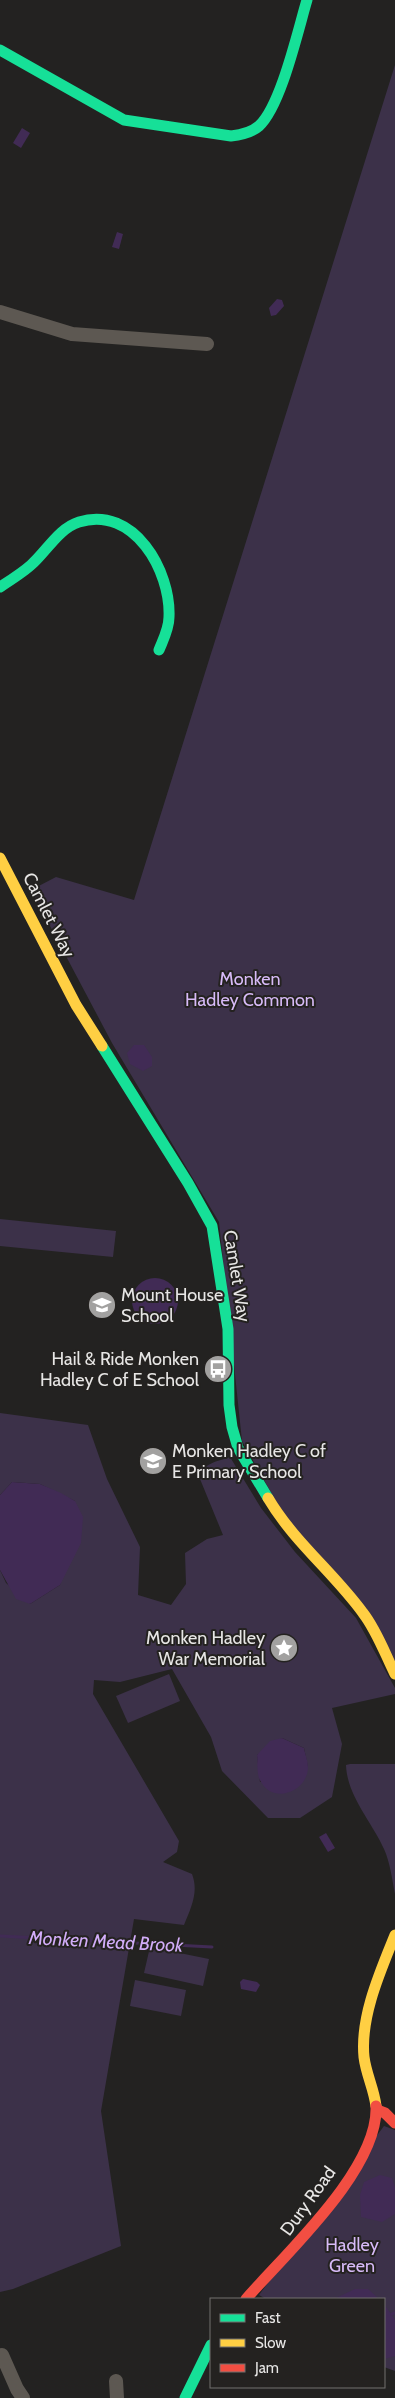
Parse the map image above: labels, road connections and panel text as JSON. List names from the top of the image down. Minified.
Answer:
{"streets":{"street":["Camlet Way","Dury Road"]},"water":["Monken Mead Brook"],"parks":["Monken Hadley Common","Hadley Green"],"places":{"school or university":["Mount House School","Monken Hadley C of E Primary School"],"bus stop":["Hail & Ride Monken Hadley C of E School"],"place":["Monken Hadley War Memorial"]},"legend":["Fast","Slow","Jam"]}
